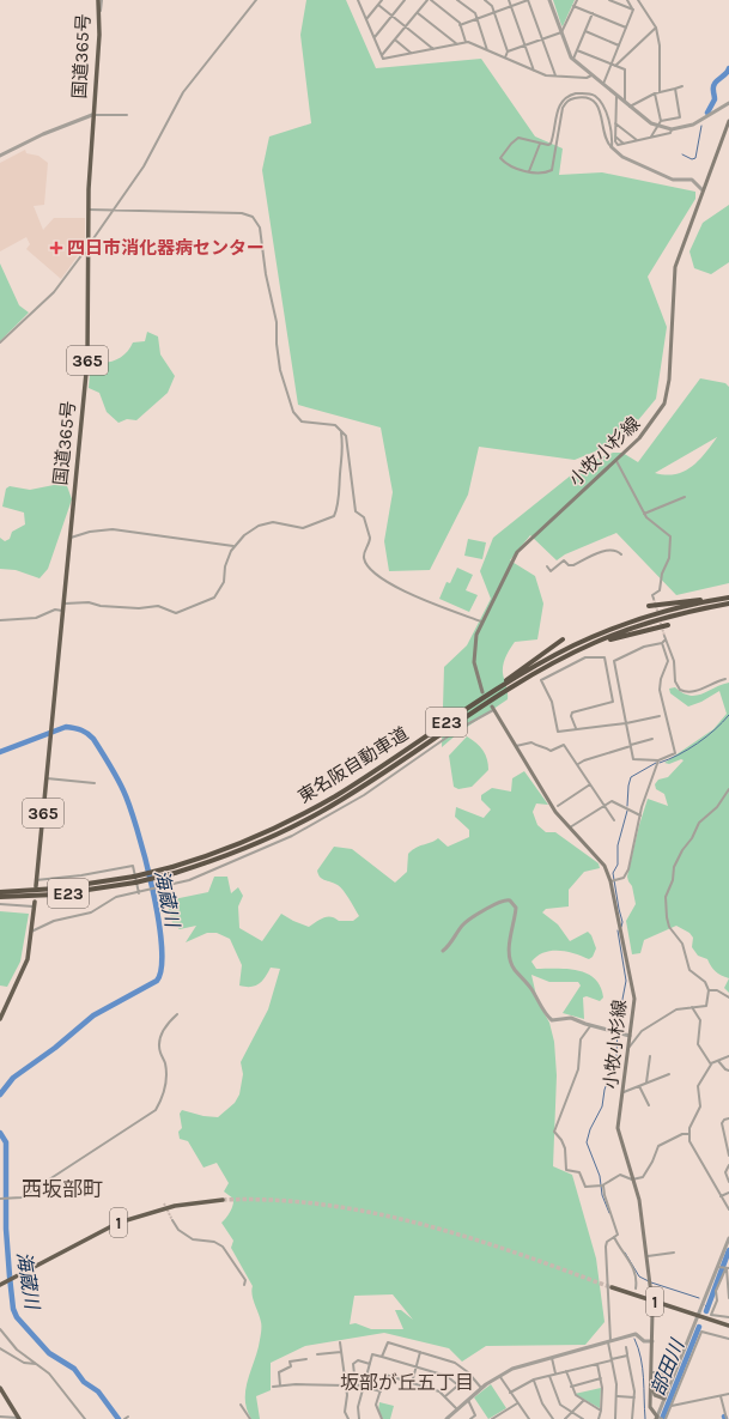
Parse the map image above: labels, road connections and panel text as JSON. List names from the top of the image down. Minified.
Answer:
{"streets":{"highway":["国道365号","365","E23","東名阪自動車道","1"],"main road":["小牧小杉線"]},"districts":["西坂部町","坂部が丘五丁目"],"water":["海蔵川","部田川"],"places":{"health":["四日市消化器病センター"]}}
